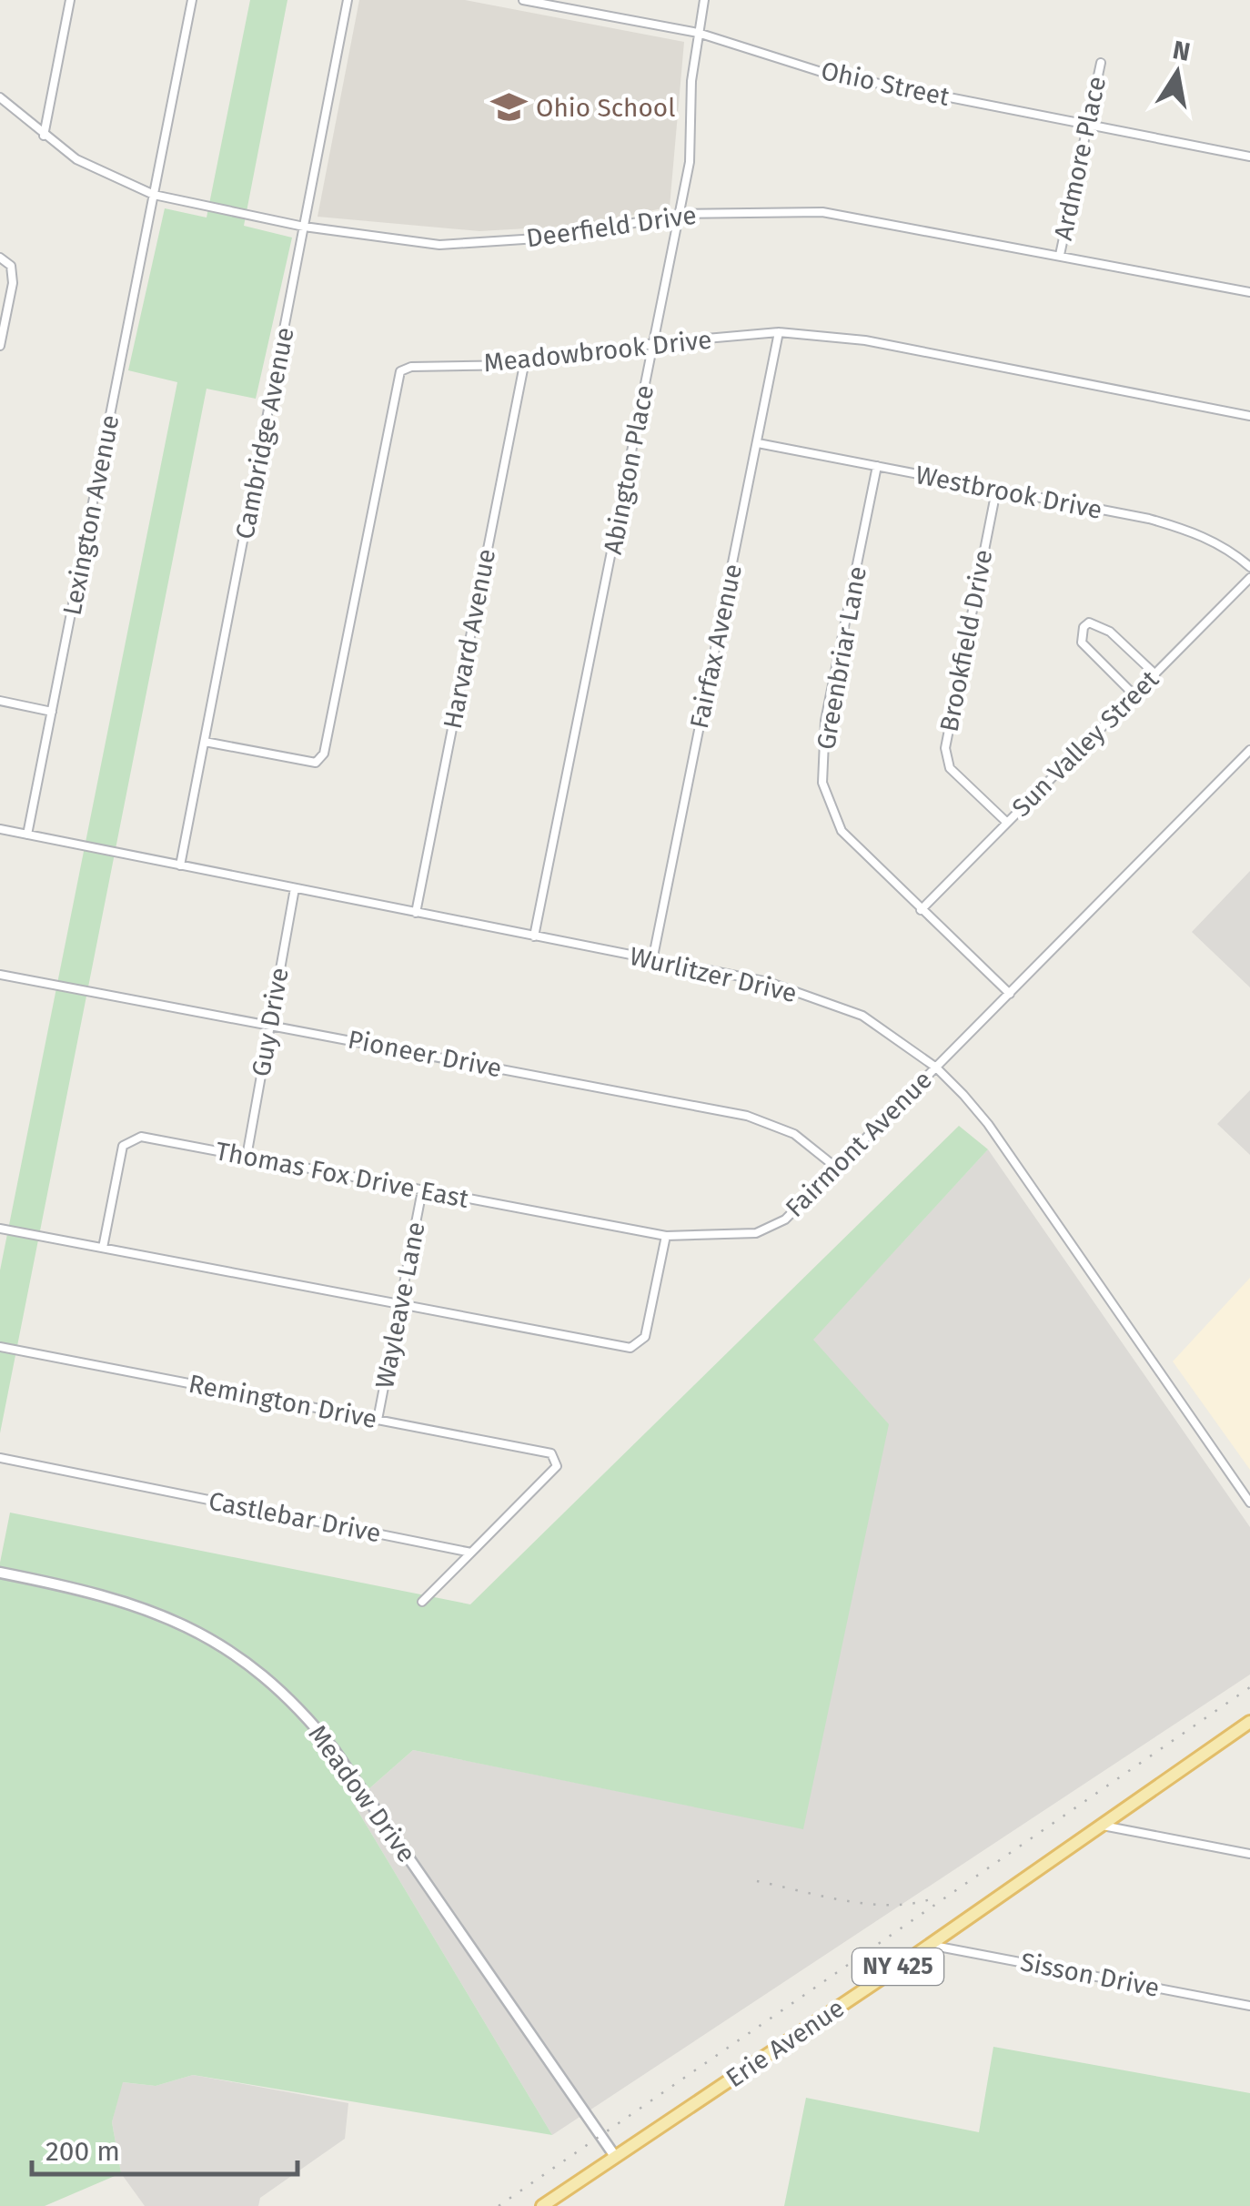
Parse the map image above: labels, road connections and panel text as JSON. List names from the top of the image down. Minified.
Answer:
{"streets":{"main road":["NY 425","Erie Avenue"],"street":["Ohio Street","Ardmore Place","Deerfield Drive","Meadowbrook Drive","Cambridge Avenue","Abington Place","Westbrook Drive","Lexington Avenue","Harvard Avenue","Brookfield Drive","Fairfax Avenue","Greenbriar Lane","Sun Valley Street","Wurlitzer Drive","Guy Drive","Pioneer Drive","Fairmont Avenue","Thomas Fox Drive East","Wayleave Lane","Remington Drive","Castlebar Drive","Meadow Drive","Sisson Drive"]},"crossings":[["Ohio Street","Ardmore Place"],["Ohio Street","Abington Place"],["Ardmore Place","Deerfield Drive"],["Deerfield Drive","Cambridge Avenue"],["Deerfield Drive","Abington Place"],["Deerfield Drive","Lexington Avenue"],["Meadowbrook Drive","Cambridge Avenue"],["Meadowbrook Drive","Abington Place"],["Meadowbrook Drive","Harvard Avenue"],["Meadowbrook Drive","Fairfax Avenue"],["Cambridge Avenue","Wurlitzer Drive"],["Abington Place","Wurlitzer Drive"],["Westbrook Drive","Brookfield Drive"],["Westbrook Drive","Fairfax Avenue"],["Westbrook Drive","Greenbriar Lane"],["Lexington Avenue","Wurlitzer Drive"],["Harvard Avenue","Wurlitzer Drive"],["Brookfield Drive","Sun Valley Street"],["Fairfax Avenue","Wurlitzer Drive"],["Greenbriar Lane","Sun Valley Street"],["Greenbriar Lane","Fairmont Avenue"],["Wurlitzer Drive","Guy Drive"],["Wurlitzer Drive","Fairmont Avenue"],["Guy Drive","Pioneer Drive"],["Guy Drive","Thomas Fox Drive East"],["Pioneer Drive","Fairmont Avenue"],["Fairmont Avenue","Thomas Fox Drive East"],["Thomas Fox Drive East","Wayleave Lane"],["Wayleave Lane","Remington Drive"],["Remington Drive","Castlebar Drive"],["Meadow Drive","Erie Avenue"],["Sisson Drive","Erie Avenue"]],"places":{"school or university":["Ohio School"]},"scale_bar":"200 m","north":"top"}
